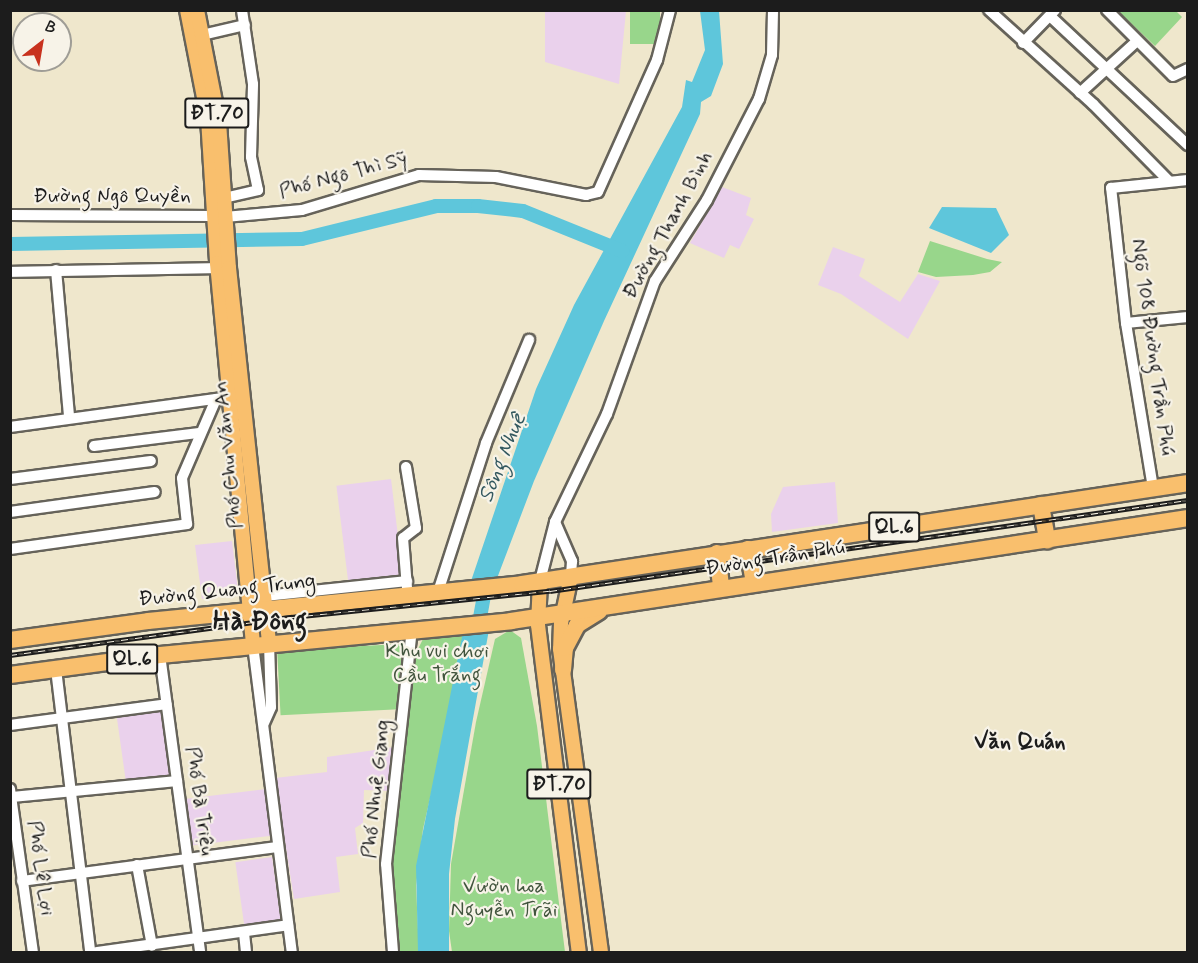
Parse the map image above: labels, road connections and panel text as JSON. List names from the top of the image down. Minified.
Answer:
{"streets":{"highway":["QL.6","Đường Trần Phú","Đường Quang Trung"],"main road":["ĐT.70","Phố Chu Văn An"],"street":["Phố Ngô Thì Sỹ","Đường Ngô Quyền","Đường Thanh Bình","Ngõ 108 Đường Trần Phú","Phố Nhuệ Giang","Phố Bà Triệu","Phố Lê Lợi"]},"crossings":[["ĐT.70","Phố Ngô Thì Sỹ"],["ĐT.70","Đường Ngô Quyền"],["ĐT.70","Đường Thanh Bình"],["ĐT.70","Phố Chu Văn An"],["ĐT.70","Đường Trần Phú"],["Phố Ngô Thì Sỹ","Đường Ngô Quyền"],["Đường Thanh Bình","Đường Trần Phú"],["Ngõ 108 Đường Trần Phú","Đường Trần Phú"],["Phố Chu Văn An","QL.6"],["Phố Chu Văn An","Đường Quang Trung"],["QL.6","Đường Trần Phú"],["QL.6","Phố Nhuệ Giang"],["QL.6","Phố Bà Triệu"],["Đường Trần Phú","Đường Quang Trung"],["Đường Trần Phú","Phố Nhuệ Giang"]],"districts":["Hà Đông","Văn Quán"],"water":["Sông Nhuệ"],"parks":["Khu vui chơi Cầu Trắng","Vườn hoa Nguyễn Trãi"],"north":"top right"}
